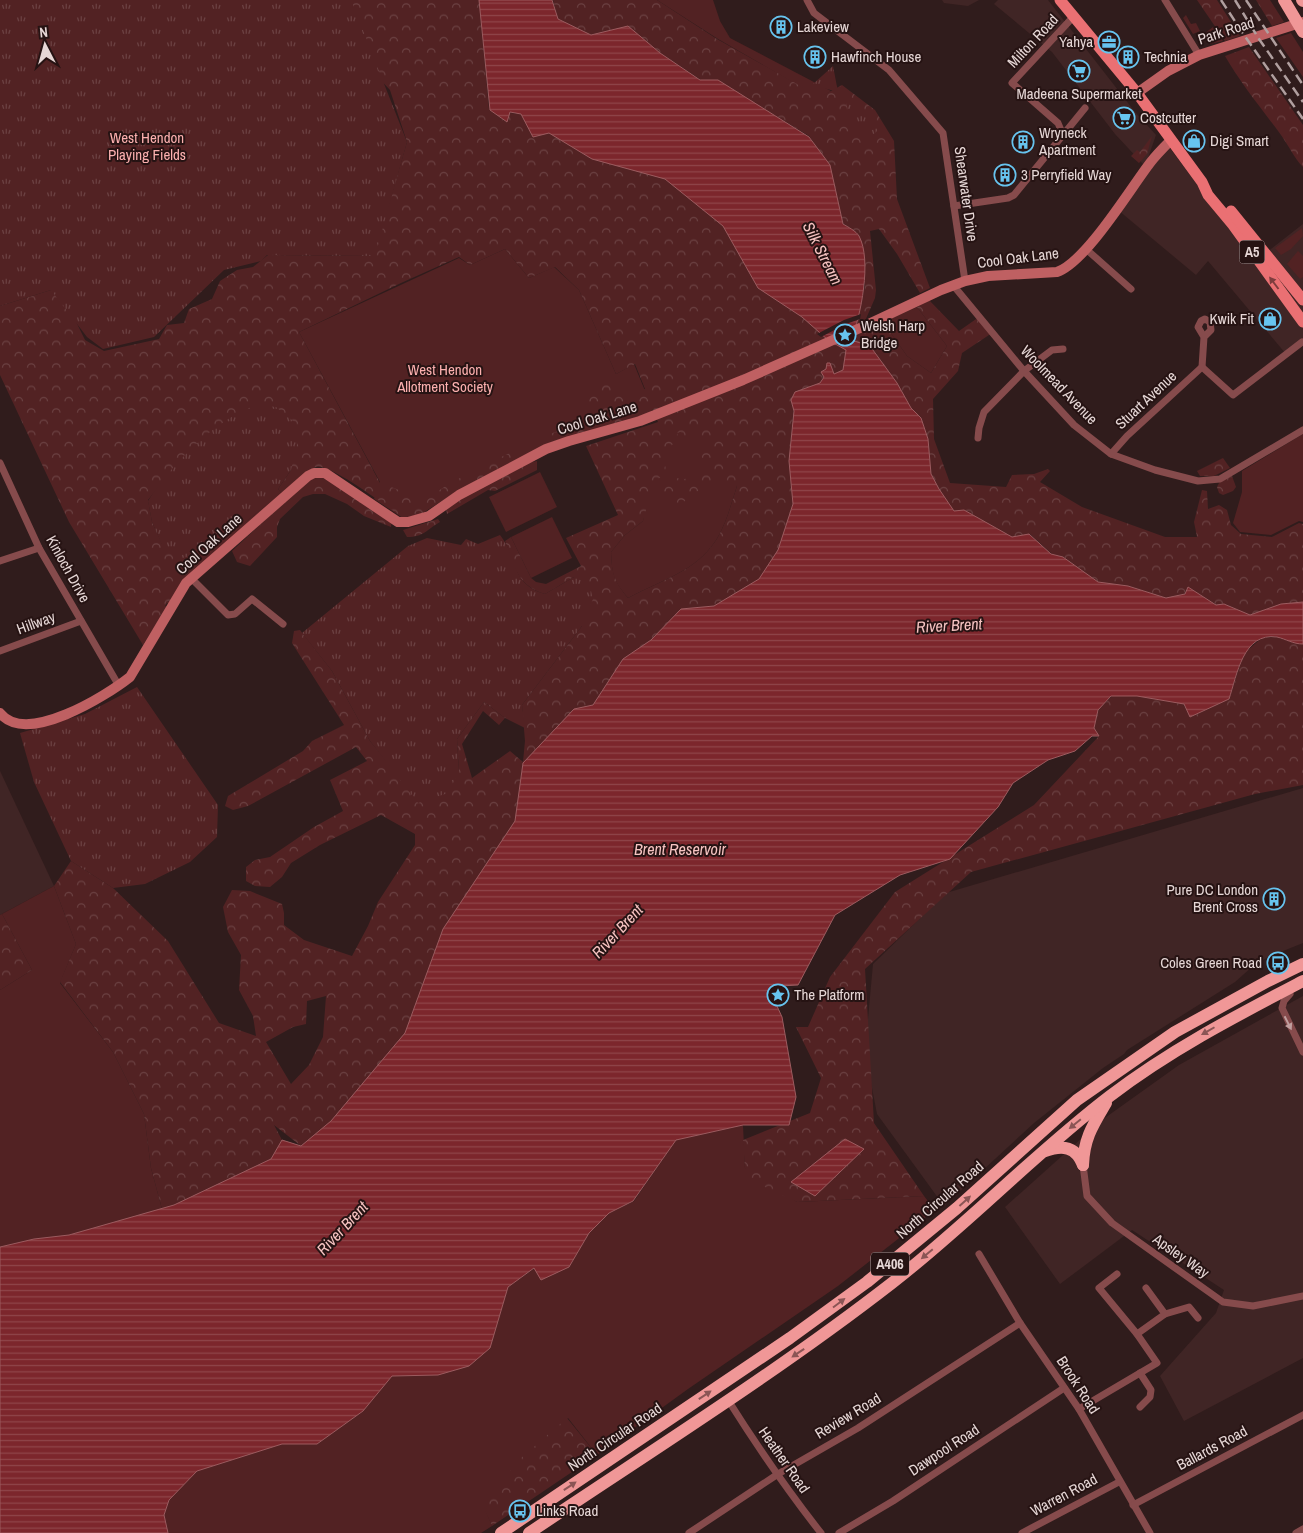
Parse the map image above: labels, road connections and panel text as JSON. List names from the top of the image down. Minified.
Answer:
{"streets":{"highway":["North Circular Road","A406"],"main road":["A5"],"street":["Park Road","Milton Road","Shearwater Drive","Cool Oak Lane","Woolmead Avenue","Stuart Avenue","Kinloch Drive","Hillway","Apsley Way","Brook Road","Review Road","Ballards Road","Dawpool Road","Heather Road","Warren Road"]},"crossings":[["Park Road","A5"],["Milton Road","A5"],["Shearwater Drive","Cool Oak Lane"],["A5","Cool Oak Lane"],["Cool Oak Lane","Woolmead Avenue"],["Cool Oak Lane","Kinloch Drive"],["Woolmead Avenue","Stuart Avenue"],["Kinloch Drive","Hillway"],["North Circular Road","A406"],["A406","Heather Road"],["Brook Road","Review Road"],["Brook Road","Ballards Road"],["Brook Road","Dawpool Road"],["Brook Road","Warren Road"],["Review Road","Heather Road"]],"water":["Silk Stream","River Brent","Brent Reservoir"],"parks":["West Hendon Playing Fields","West Hendon Allotment Society"],"places":{"building":["Lakeview","Hawfinch House","Technia","Wryneck Apartment","3 Perryfield Way","Pure DC London Brent Cross"],"office":["Yahya"],"supermarket":["Madeena Supermarket","Costcutter"],"shop":["Digi Smart","Kwik Fit"],"place":["Welsh Harp Bridge","The Platform"],"bus stop":["Coles Green Road","Links Road"]},"north":"top"}
